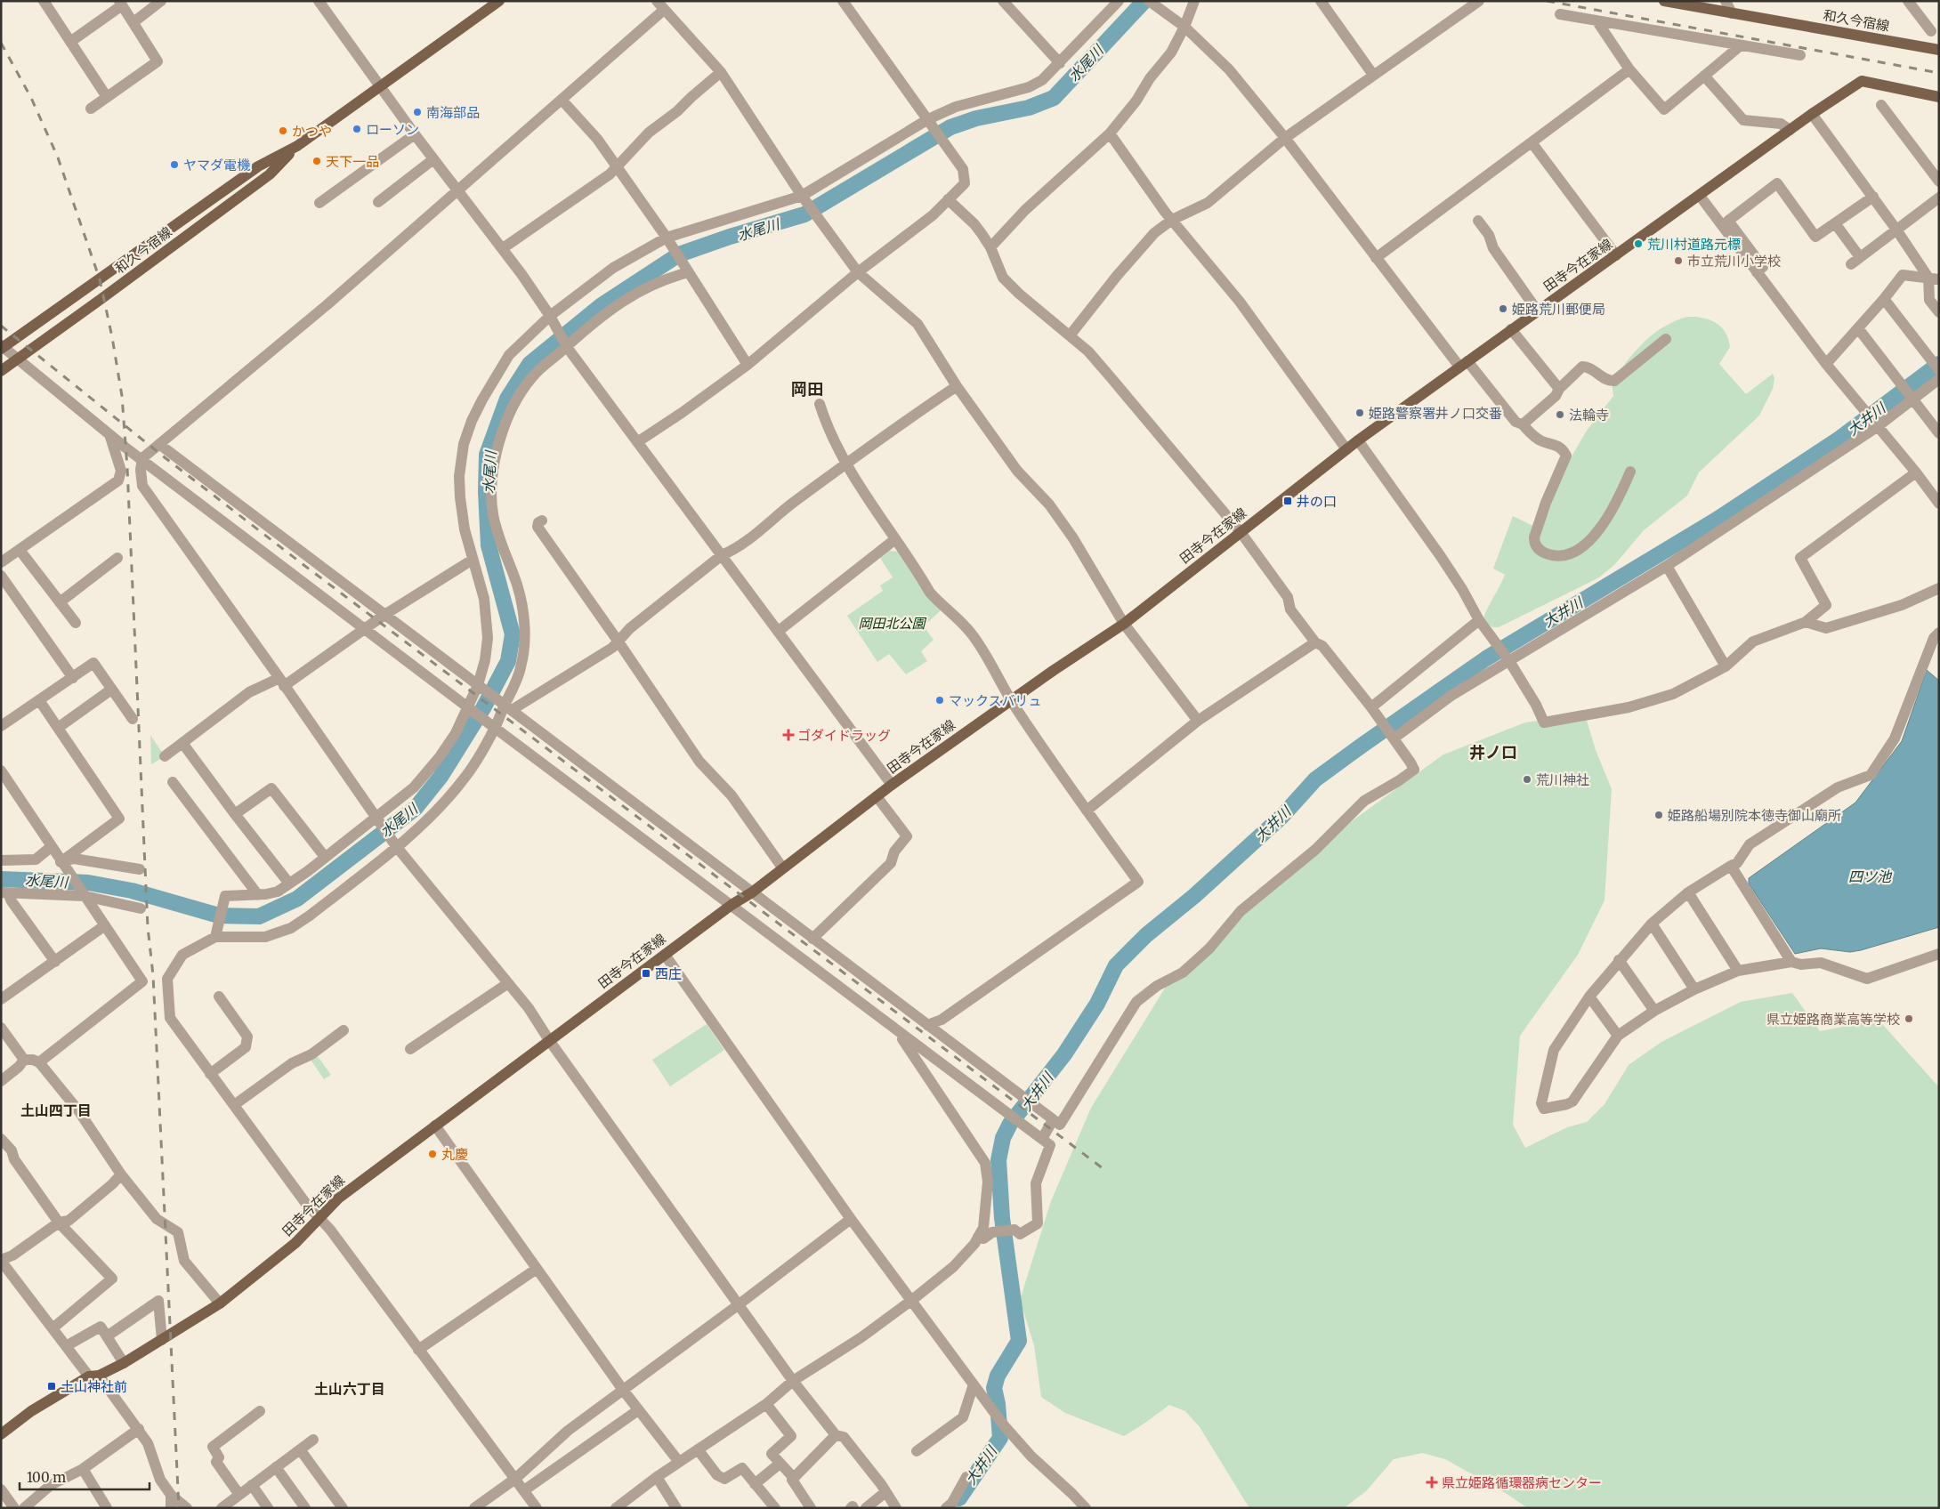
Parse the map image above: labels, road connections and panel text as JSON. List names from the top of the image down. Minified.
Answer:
{"streets":{"main road":["和久今宿線","田寺今在家線"]},"districts":["岡田","井ノ口","土山四丁目","土山六丁目"],"water":["水尾川","大井川","四ツ池"],"parks":["岡田北公園"],"places":{"other":["南海部品","ローソン","かつや","天下一品","ヤマダ電機","荒川村道路元標","市立荒川小学校","姫路荒川郵便局","姫路警察署井ノ口交番","法輪寺","マックスバリュ","荒川神社","姫路船場別院本徳寺御山廟所","県立姫路商業高等学校","丸慶"],"transit":["井の口","西庄","土山神社前"],"health":["ゴダイドラッグ","県立姫路循環器病センター"]},"scale_bar":"100 m"}
